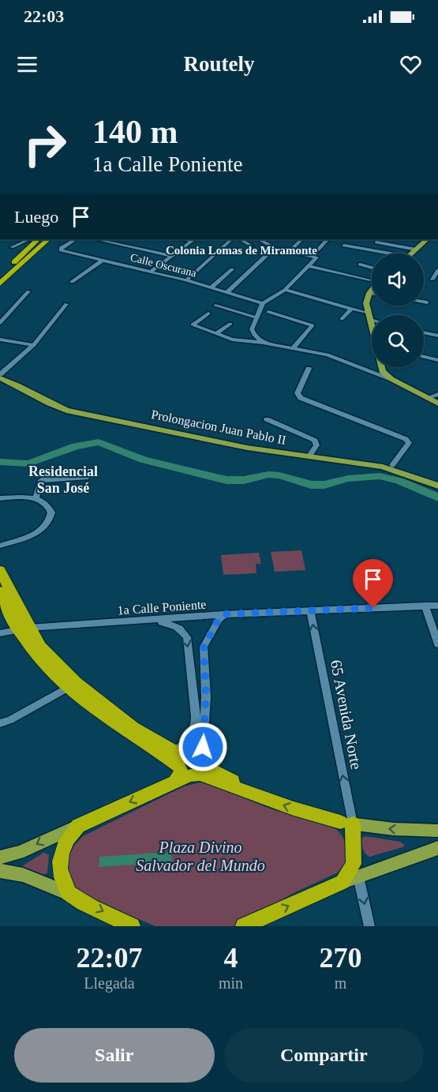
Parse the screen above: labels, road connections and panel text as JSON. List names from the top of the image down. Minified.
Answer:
{"streets":{"main road":["Prolongacion Juan Pablo II"],"street":["Calle Oscurana","1a Calle Poniente","65 Avenida Norte"]},"crossings":[["1a Calle Poniente","65 Avenida Norte"]],"one_way":["65 Avenida Norte"],"districts":["Colonia Lomas de Miramonte","Residencial San José"],"parks":["Plaza Divino Salvador del Mundo"],"page":{"status":"22:03","header":"Routely","turn":["140 m","1a Calle Poniente"],"then":"Luego","eta":["22:07","Llegada","4","min","270","m"],"buttons":["Salir","Compartir"]}}
